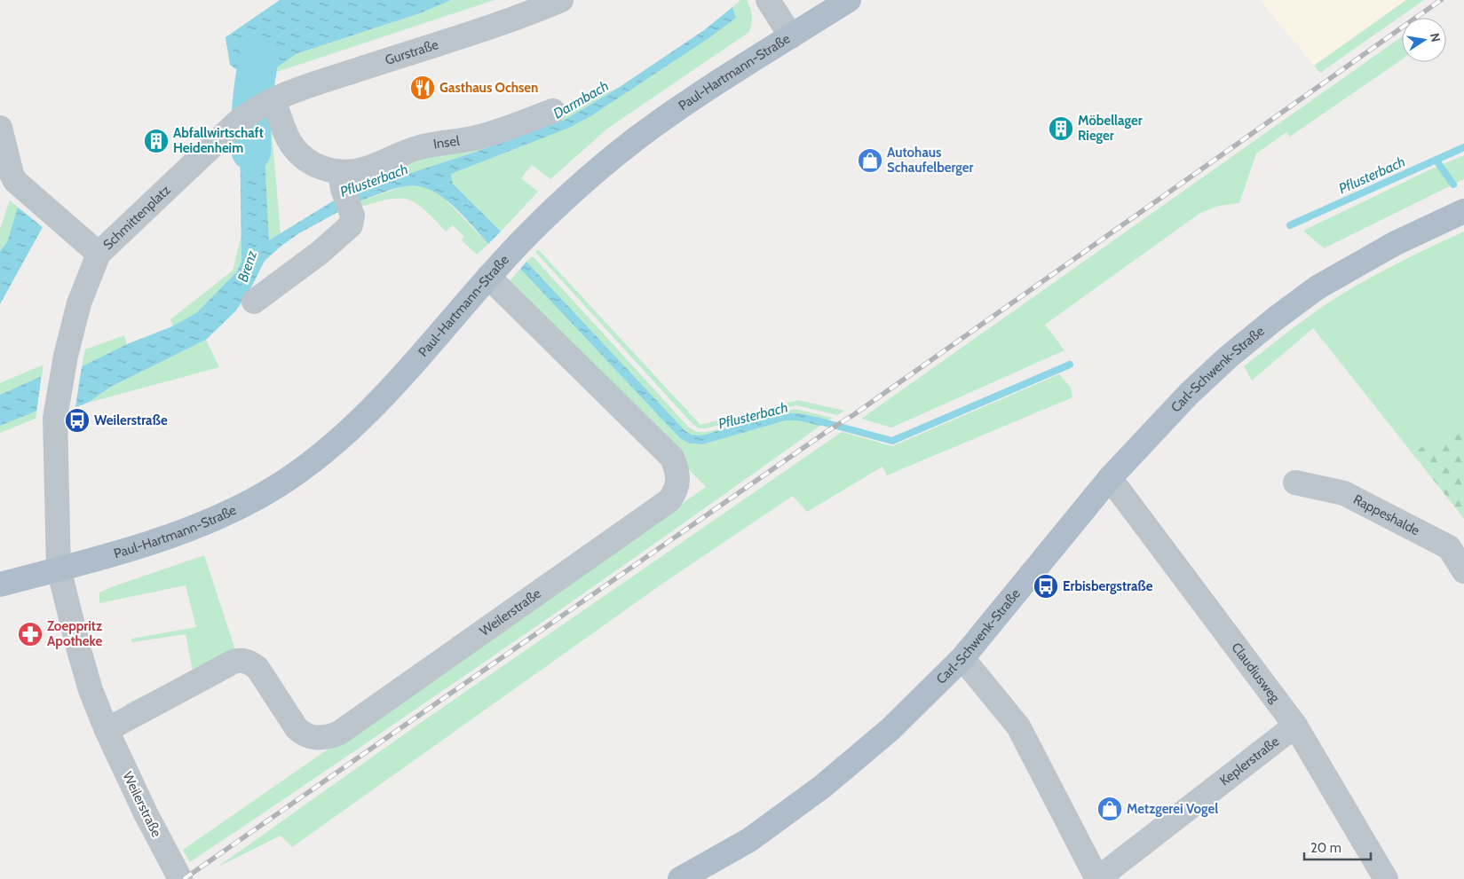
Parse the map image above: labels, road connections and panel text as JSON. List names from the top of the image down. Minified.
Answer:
{"streets":{"main road":["Paul-Hartmann-Straße","Carl-Schwenk-Straße"],"street":["Gurstraße","Insel","Schmittenplatz","Rappeshalde","Weilerstraße","Claudiusweg","Keplerstraße"]},"crossings":[["Gurstraße","Insel"],["Gurstraße","Schmittenplatz"],["Paul-Hartmann-Straße","Weilerstraße"],["Insel","Schmittenplatz"],["Schmittenplatz","Weilerstraße"],["Carl-Schwenk-Straße","Claudiusweg"],["Claudiusweg","Keplerstraße"]],"water":["Darmbach","Pflusterbach","Brenz"],"places":{"restaurant":["Gasthaus Ochsen"],"building":["Möbellager Rieger","Abfallwirtschaft Heidenheim"],"shop":["Autohaus Schaufelberger","Metzgerei Vogel"],"bus stop":["Weilerstraße","Erbisbergstraße"],"pharmacy":["Zoeppritz Apotheke"]},"scale_bar":"20 m","north":"right"}
